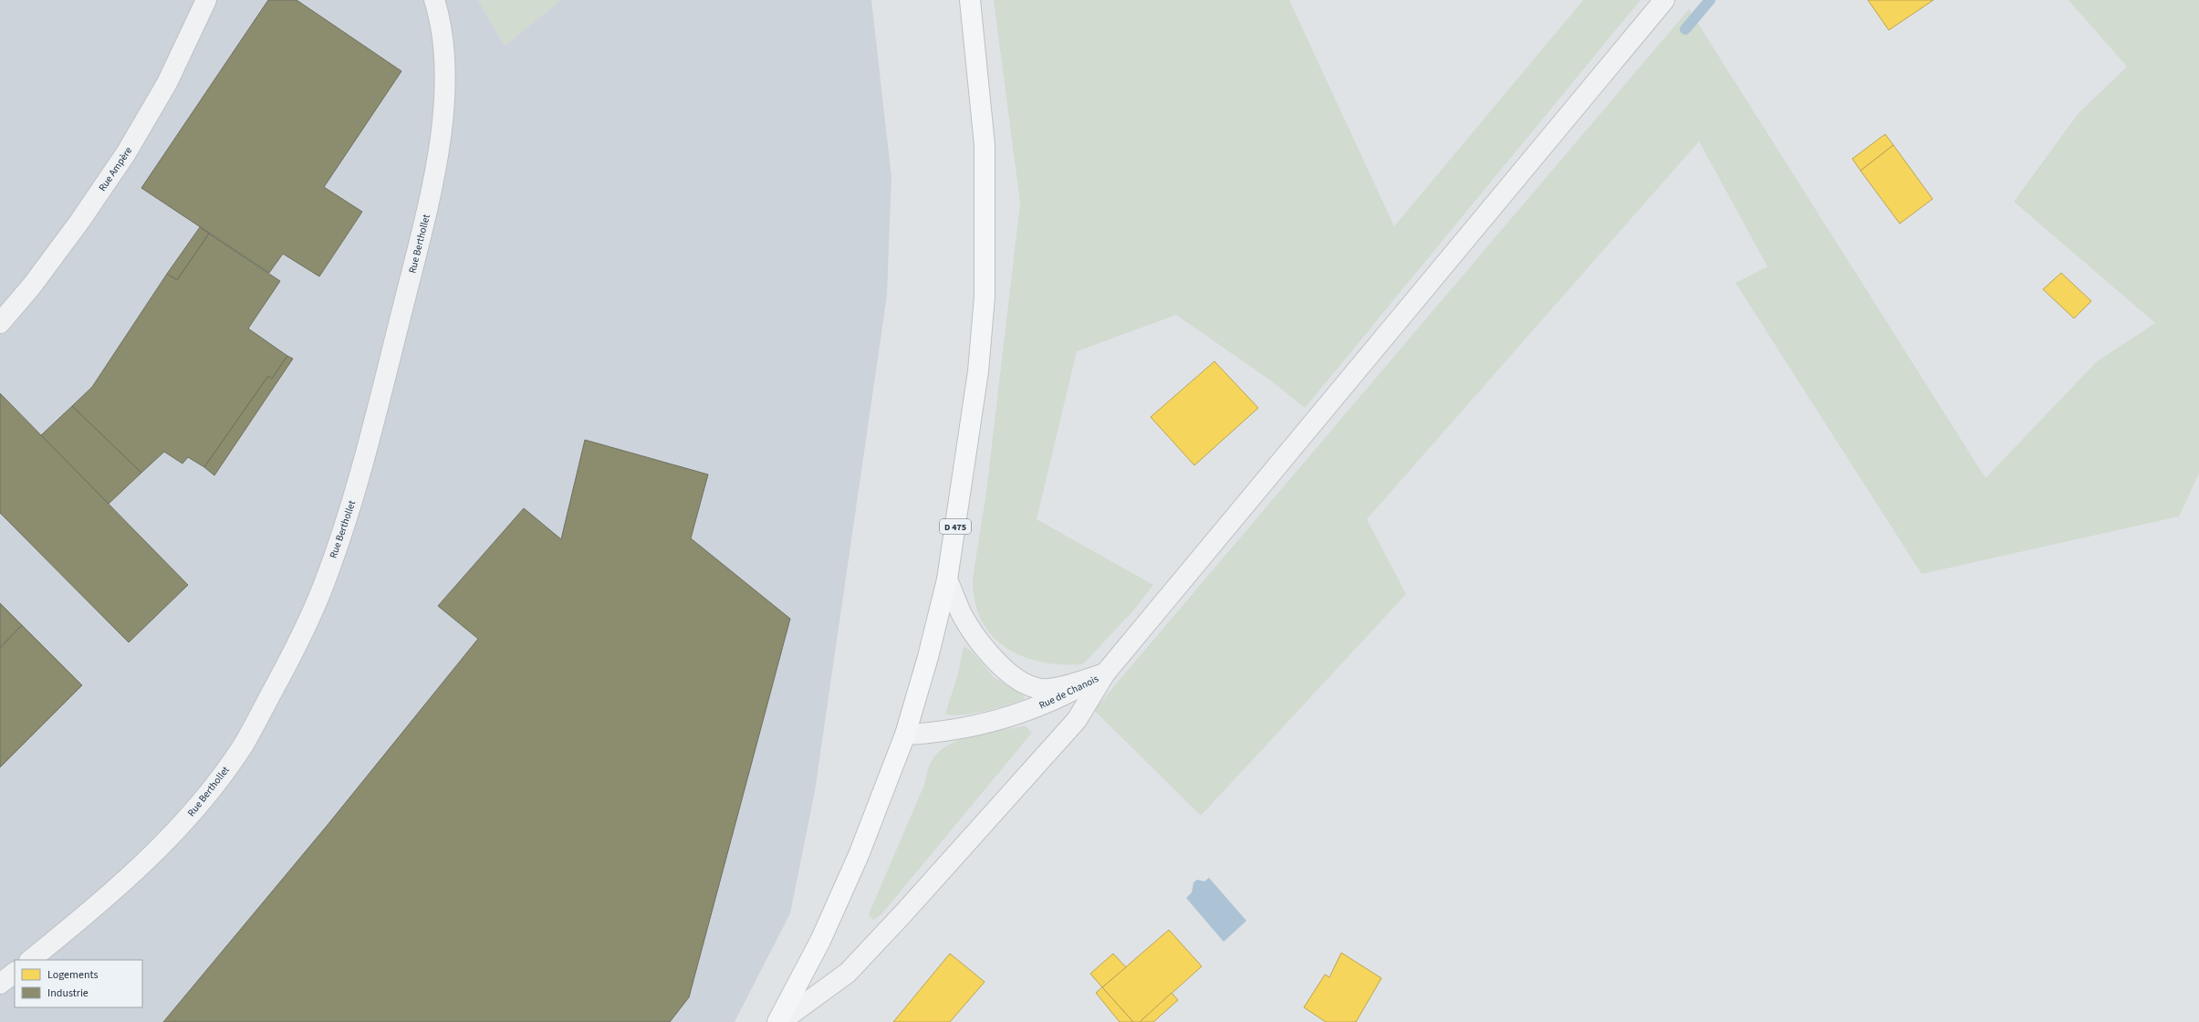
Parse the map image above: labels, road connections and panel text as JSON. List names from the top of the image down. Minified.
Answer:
{"streets":{"main road":["D 475"],"street":["Rue Ampère","Rue Berthollet","Rue de Chanois"]},"crossings":[["D 475","Rue de Chanois"]],"legend":["Logements","Industrie"]}
